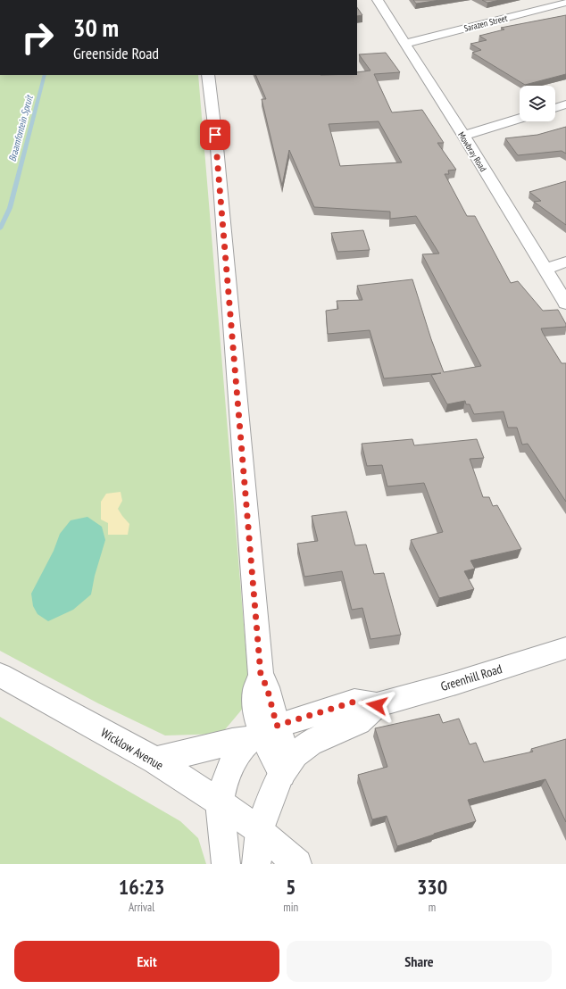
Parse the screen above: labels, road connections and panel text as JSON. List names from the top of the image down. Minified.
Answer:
{"streets":{"street":["Sarazen Street","Mowbray Road","Greenhill Road","Wicklow Avenue"]},"crossings":[["Sarazen Street","Mowbray Road"],["Greenhill Road","Wicklow Avenue"]],"water":["Braamfontein Spruit"],"page":{"turn":["30 m","Greenside Road"],"eta":["16:23","Arrival","5","min","330","m"],"buttons":["Exit","Share"]}}
